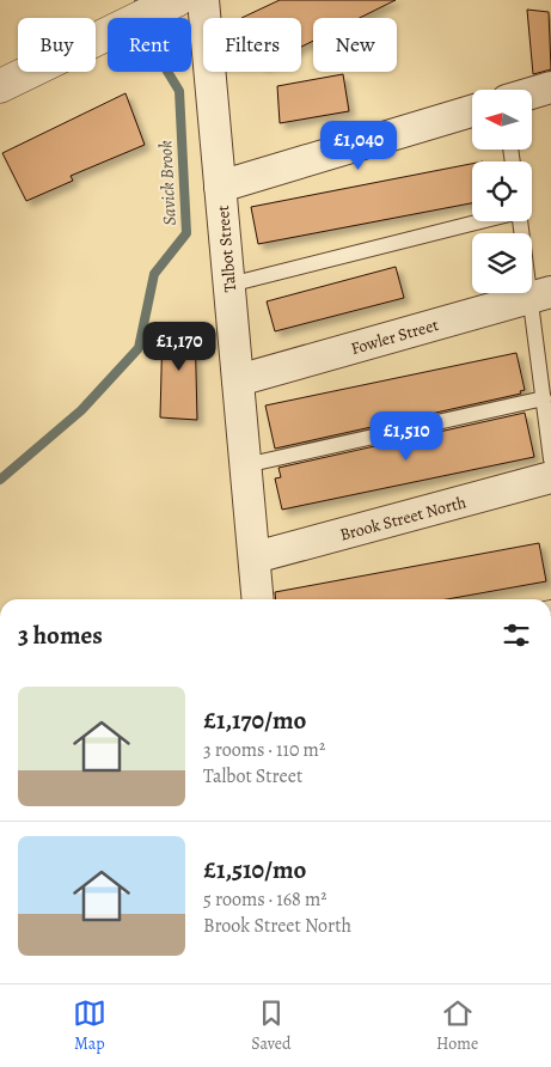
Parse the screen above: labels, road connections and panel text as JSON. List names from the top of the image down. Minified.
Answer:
{"streets":{"street":["Talbot Street","Fowler Street","Brook Street North"]},"crossings":[["Talbot Street","Fowler Street"],["Talbot Street","Brook Street North"]],"water":["Savick Brook"],"north":"left","page":{"chip":["Buy","Rent","Filters","New"],"price":["£1,040","£1,170","£1,510"],"heading":"3 homes","list":[{"name":"£1,170/mo","note":"3 rooms · 110 m² · Talbot Street"},{"name":"£1,510/mo","note":"5 rooms · 168 m² · Brook Street North"}],"tabs":["Map","Saved","Home"]}}
